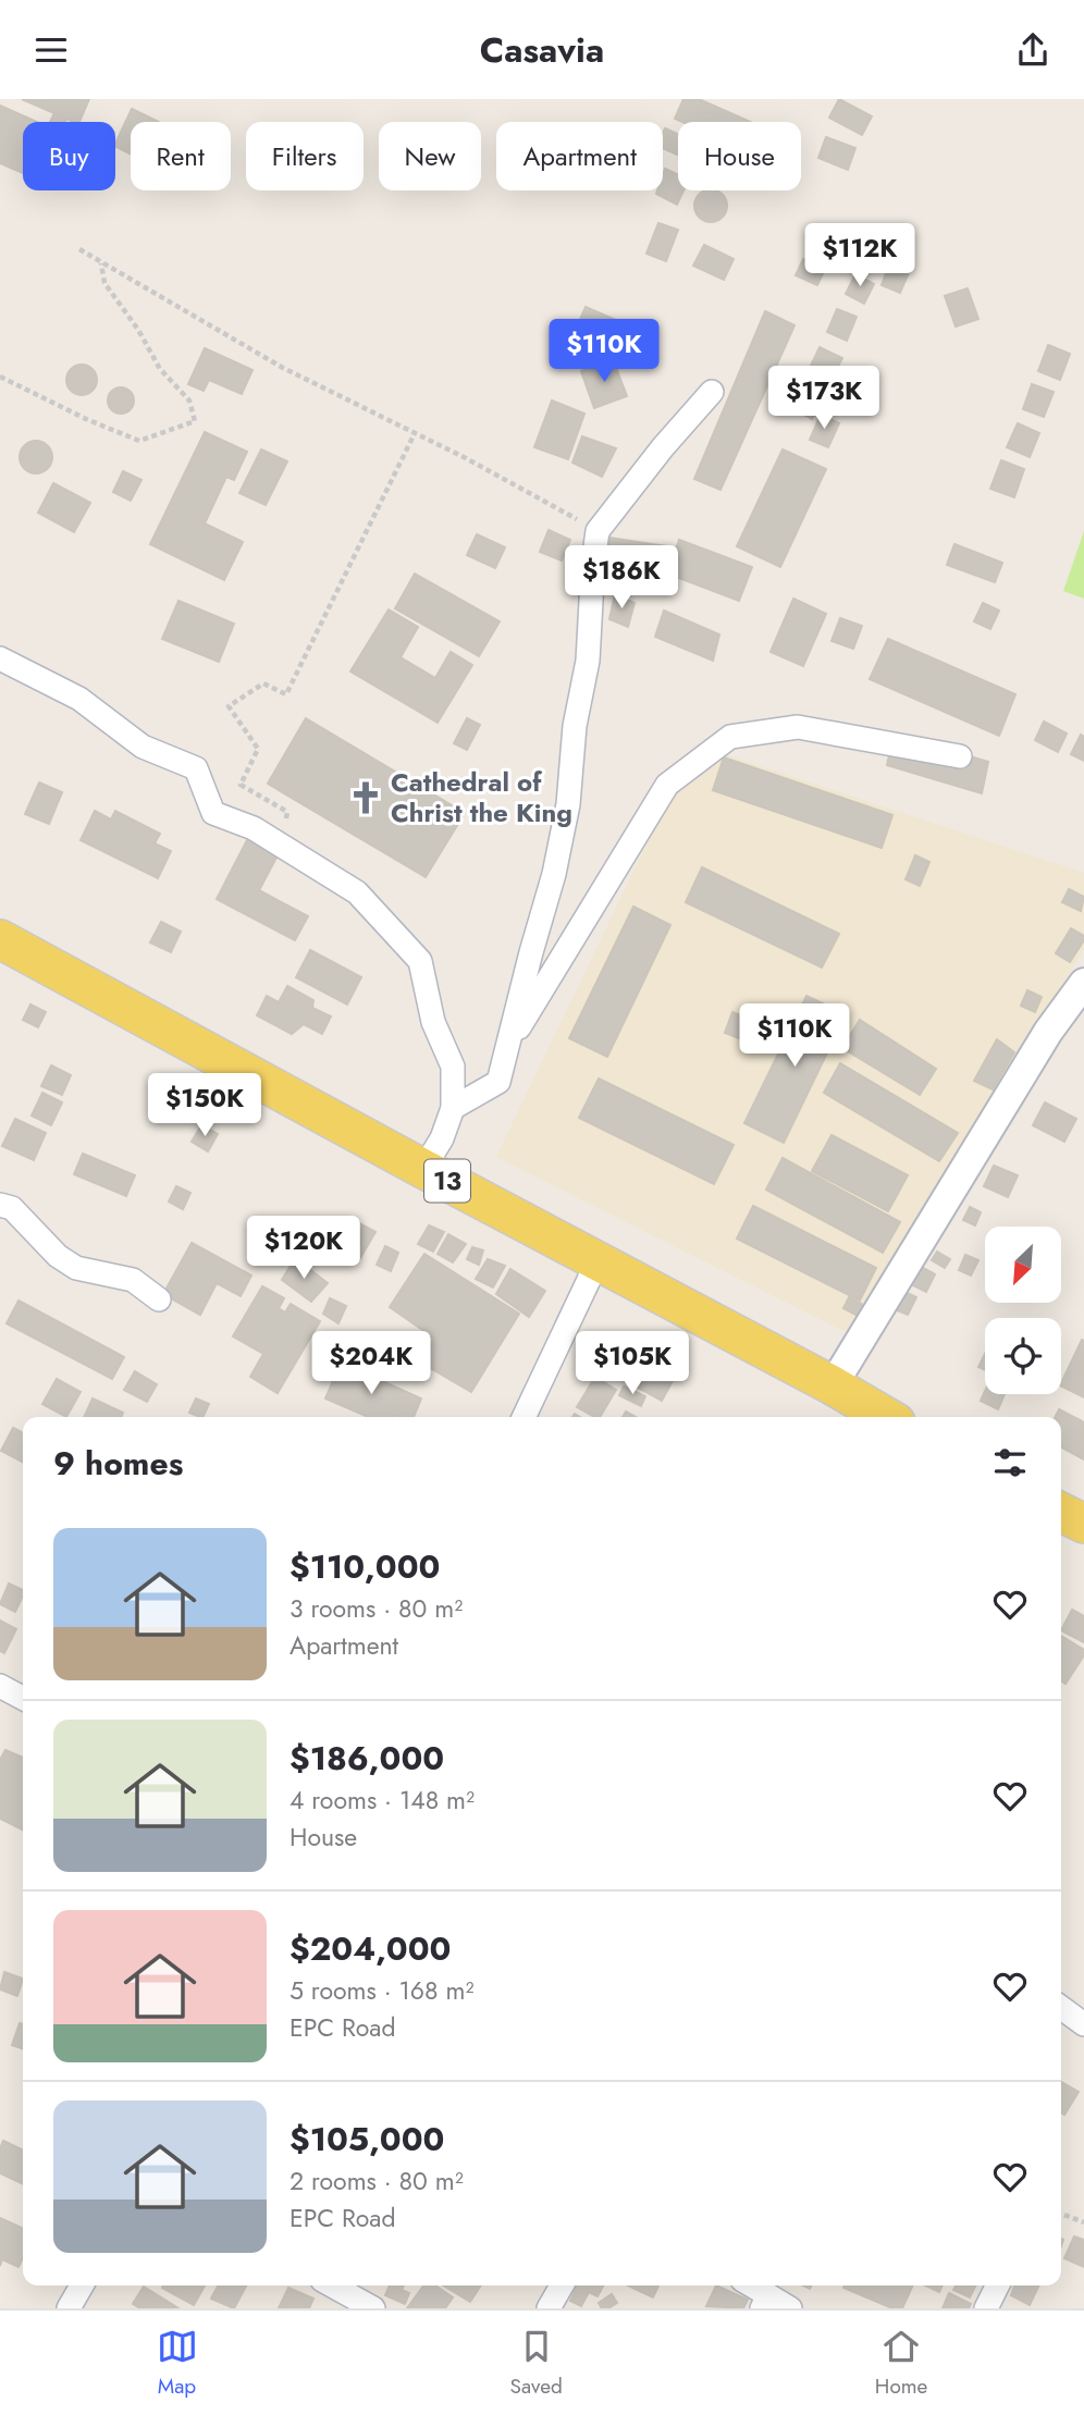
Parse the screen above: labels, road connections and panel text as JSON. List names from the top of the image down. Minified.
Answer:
{"streets":{"main road":["13"]},"places":{"church":["Cathedral of Christ the King"]},"north":"bottom left","page":{"header":"Casavia","chip":["Buy","Rent","Filters","New","Apartment","House"],"price":["$112K","$110K","$173K","$186K","$110K","$150K","$120K","$204K","$105K"],"heading":"9 homes","list":[{"name":"$110,000","note":"3 rooms · 80 m² · Apartment"},{"name":"$186,000","note":"4 rooms · 148 m² · House"},{"name":"$204,000","note":"5 rooms · 168 m² · EPC Road"},{"name":"$105,000","note":"2 rooms · 80 m² · EPC Road"}],"tabs":["Map","Saved","Home"]}}
